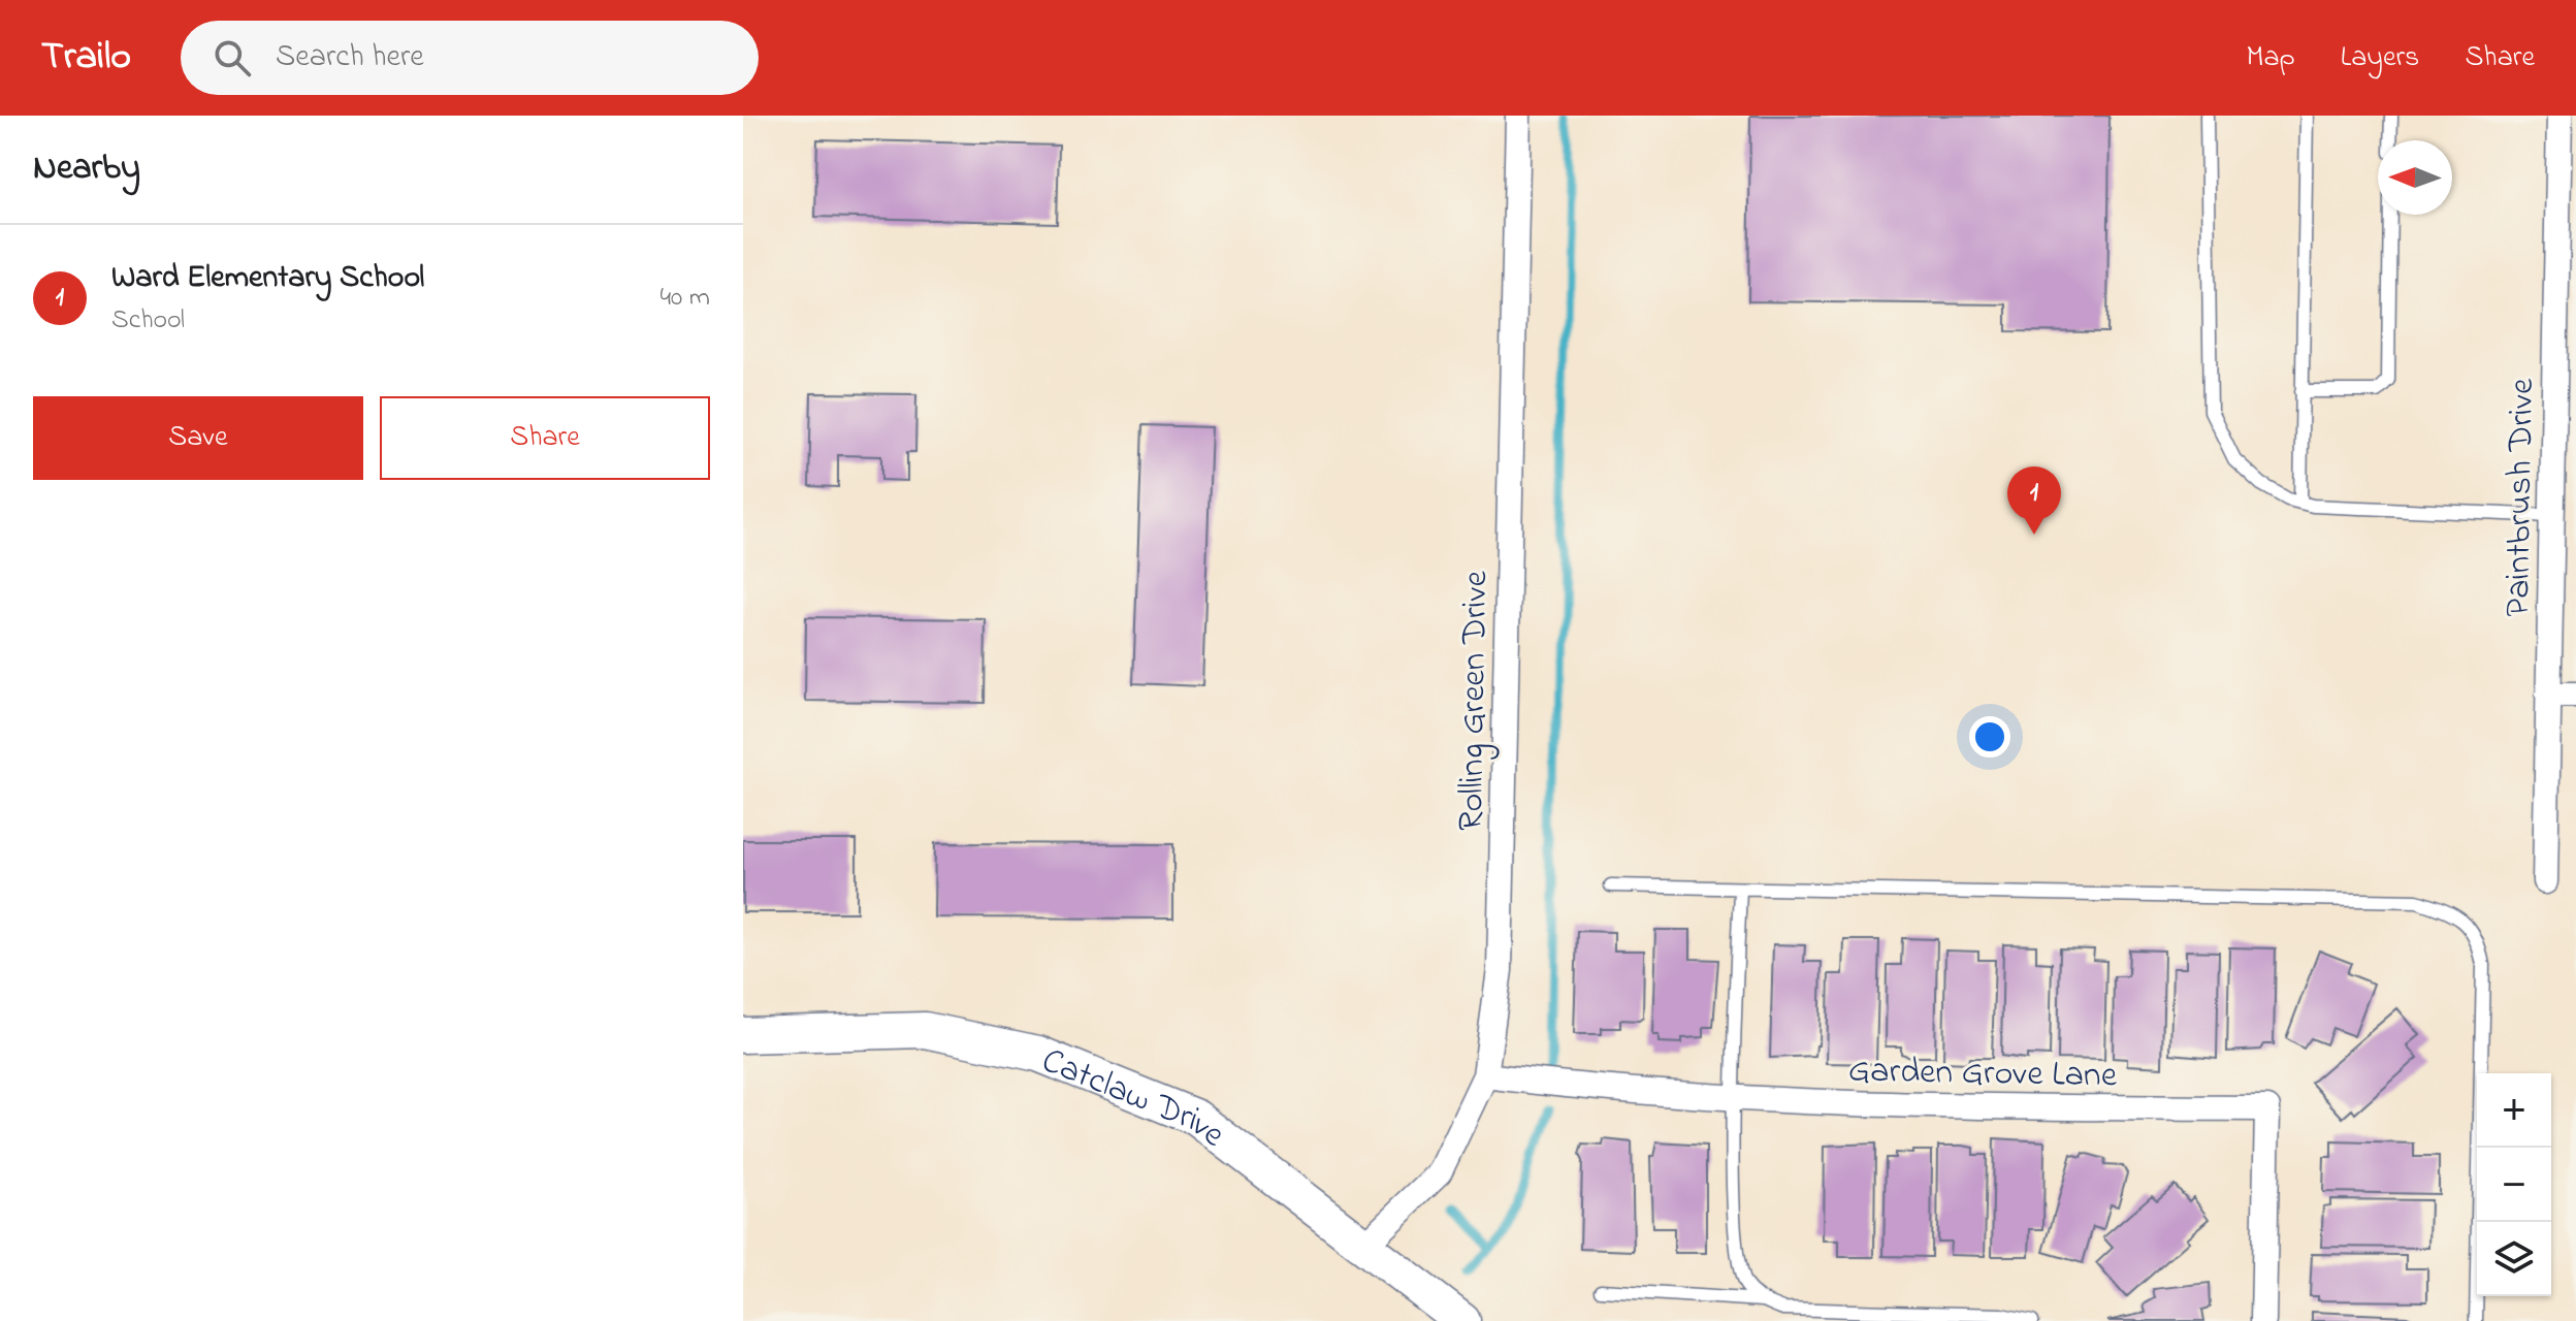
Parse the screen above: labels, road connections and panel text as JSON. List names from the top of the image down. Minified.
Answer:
{"streets":{"street":["Paintbrush Drive","Rolling Green Drive","Garden Grove Lane","Catclaw Drive"]},"crossings":[["Rolling Green Drive","Garden Grove Lane"],["Rolling Green Drive","Catclaw Drive"]],"north":"left","page":{"header":"Trailo","search":"Search here","nav":["Map","Layers","Share"],"heading":"Nearby","list":[{"mark":"1","name":"Ward Elementary School","note":"School","value":"40 m"}],"buttons":["Save","Share"],"pins":"1","map_buttons":["+","−"]}}
